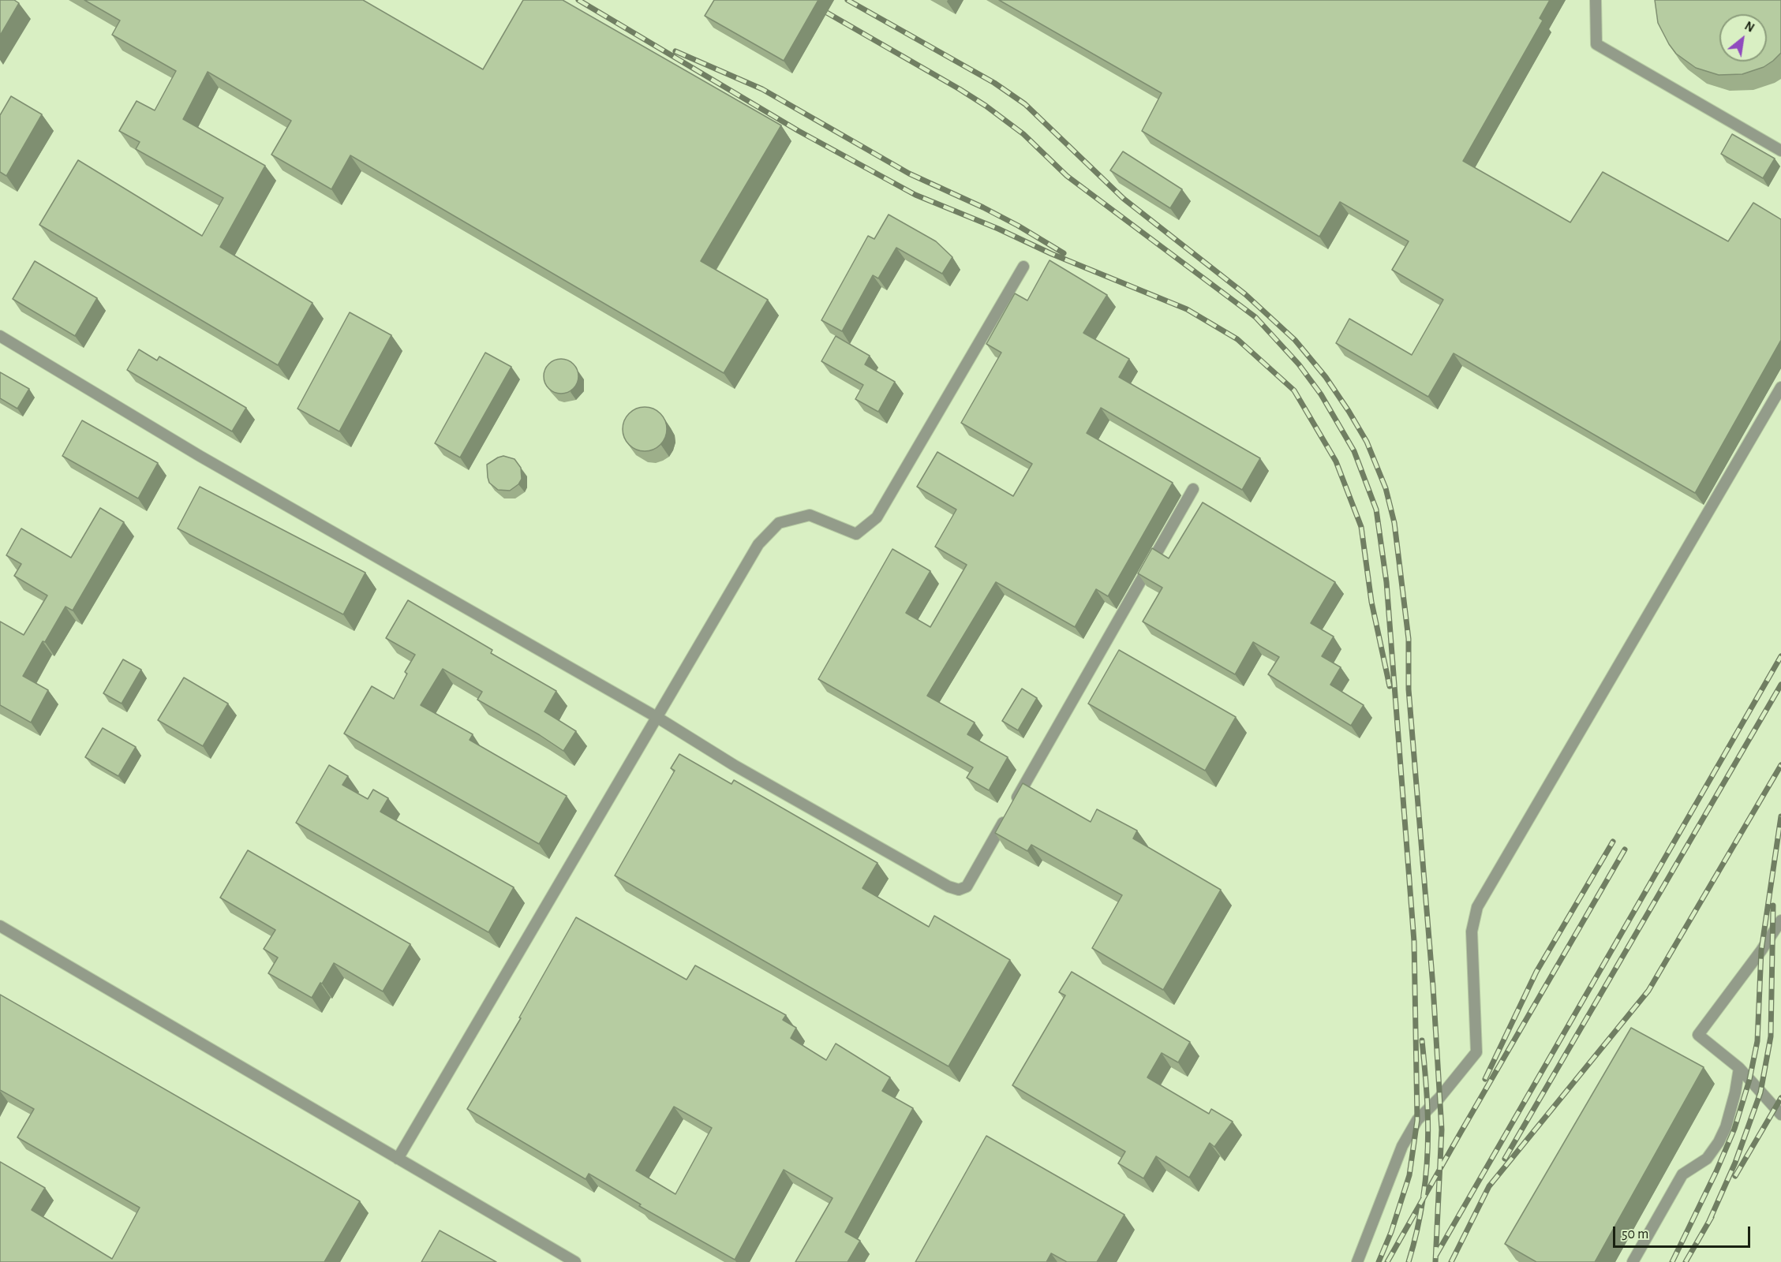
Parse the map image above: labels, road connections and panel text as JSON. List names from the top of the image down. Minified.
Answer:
{"scale_bar":"50 m","north":"top right"}
